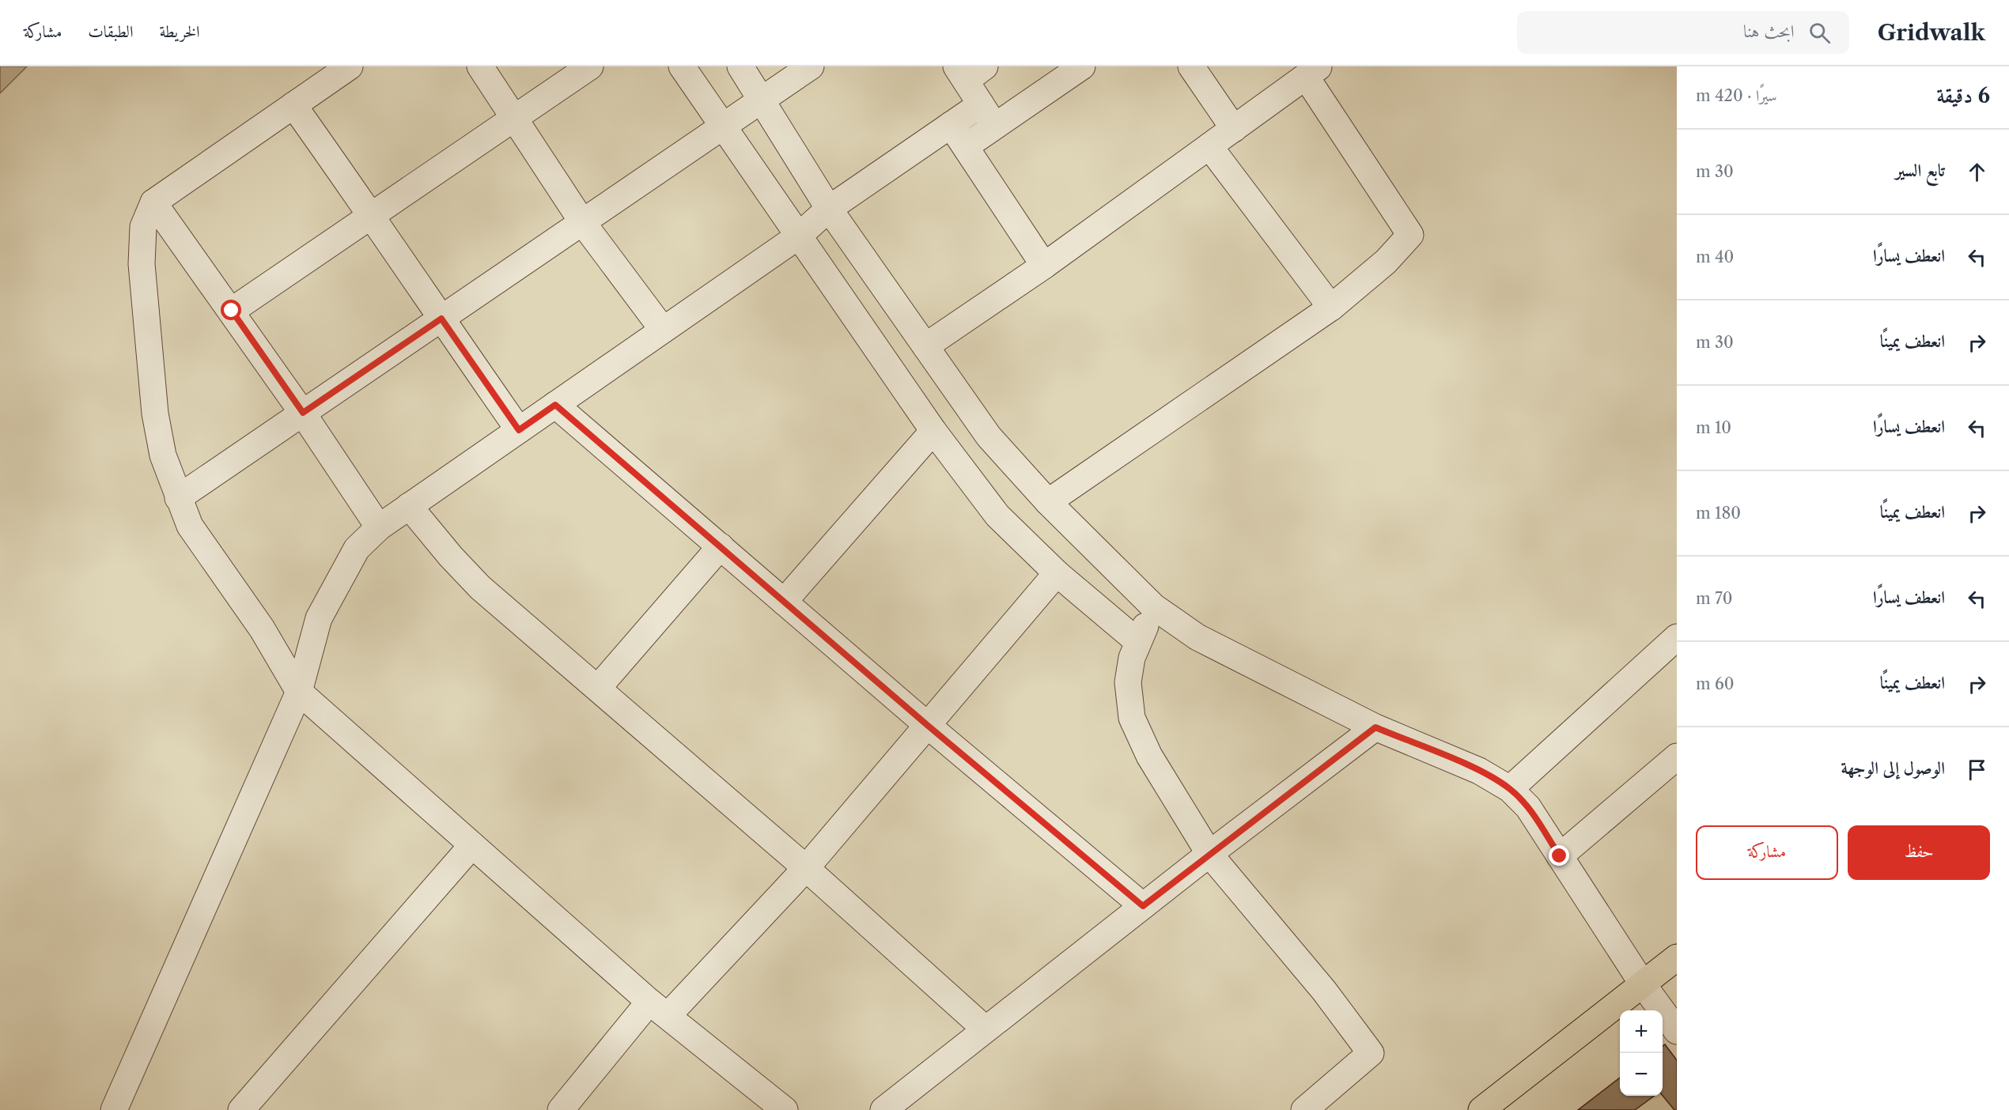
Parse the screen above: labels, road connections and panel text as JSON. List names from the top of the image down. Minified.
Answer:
{"page":{"header":"Gridwalk","search":"ابحث هنا","nav":["الخريطة","الطبقات","مشاركة"],"heading":["6 دقيقة","سيرًا · 420 m"],"list":[["تابع السير","30 m"],["انعطف يسارًا","40 m"],["انعطف يمينًا","30 m"],["انعطف يسارًا","10 m"],["انعطف يمينًا","180 m"],["انعطف يسارًا","70 m"],["انعطف يمينًا","60 m"],"الوصول إلى الوجهة"],"buttons":["حفظ","مشاركة"],"map_buttons":["+","−"]}}
